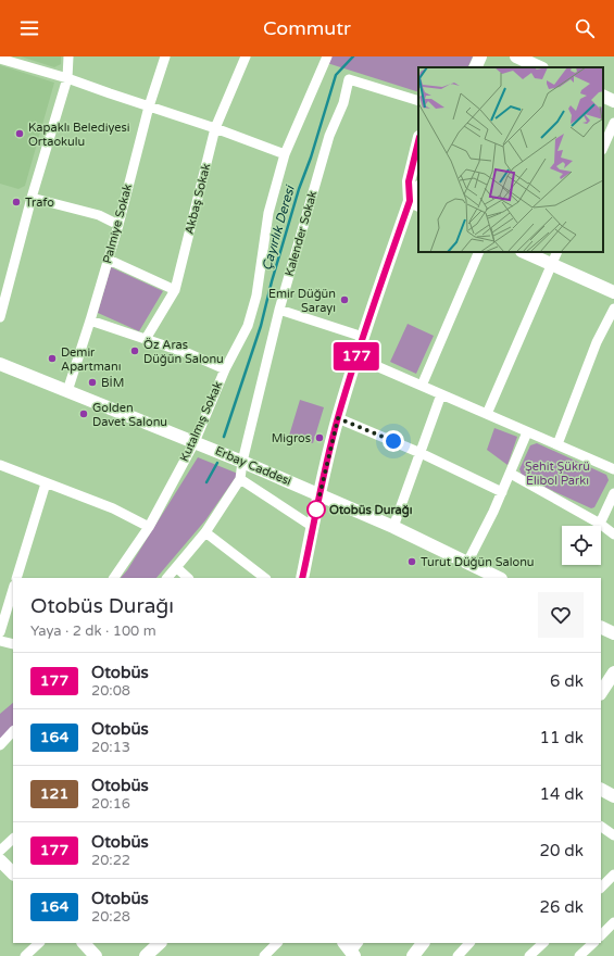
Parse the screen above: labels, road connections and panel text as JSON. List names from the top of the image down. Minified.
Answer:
{"streets":{"street":["Akbaş Sokak","Palmiye Sokak","Kalender Sokak","Kutalmış Sokak","Erbay Caddesi"]},"crossings":[["Palmiye Sokak","Erbay Caddesi"],["Kalender Sokak","Erbay Caddesi"],["Kutalmış Sokak","Erbay Caddesi"]],"water":["Çayırlık Deresi"],"parks":["Şehit Şükrü Elibol Parkı"],"places":["Kapaklı Belediyesi Ortaokulu","Trafo","Emir Düğün Sarayı","Öz Aras Düğün Salonu","Demir Apartmanı","BİM","Golden Davet Salonu","Migros","Otobüs Durağı","Turut Düğün Salonu"],"lines":["bus line 177"],"page":{"header":"Commutr","on_map":"177","heading":["Otobüs Durağı","Yaya · 2 dk · 100 m"],"list":[{"mark":"177","name":"Otobüs","note":"20:08","value":"6 dk"},{"mark":"164","name":"Otobüs","note":"20:13","value":"11 dk"},{"mark":"121","name":"Otobüs","note":"20:16","value":"14 dk"},{"mark":"177","name":"Otobüs","note":"20:22","value":"20 dk"},{"mark":"164","name":"Otobüs","note":"20:28","value":"26 dk"}]}}
